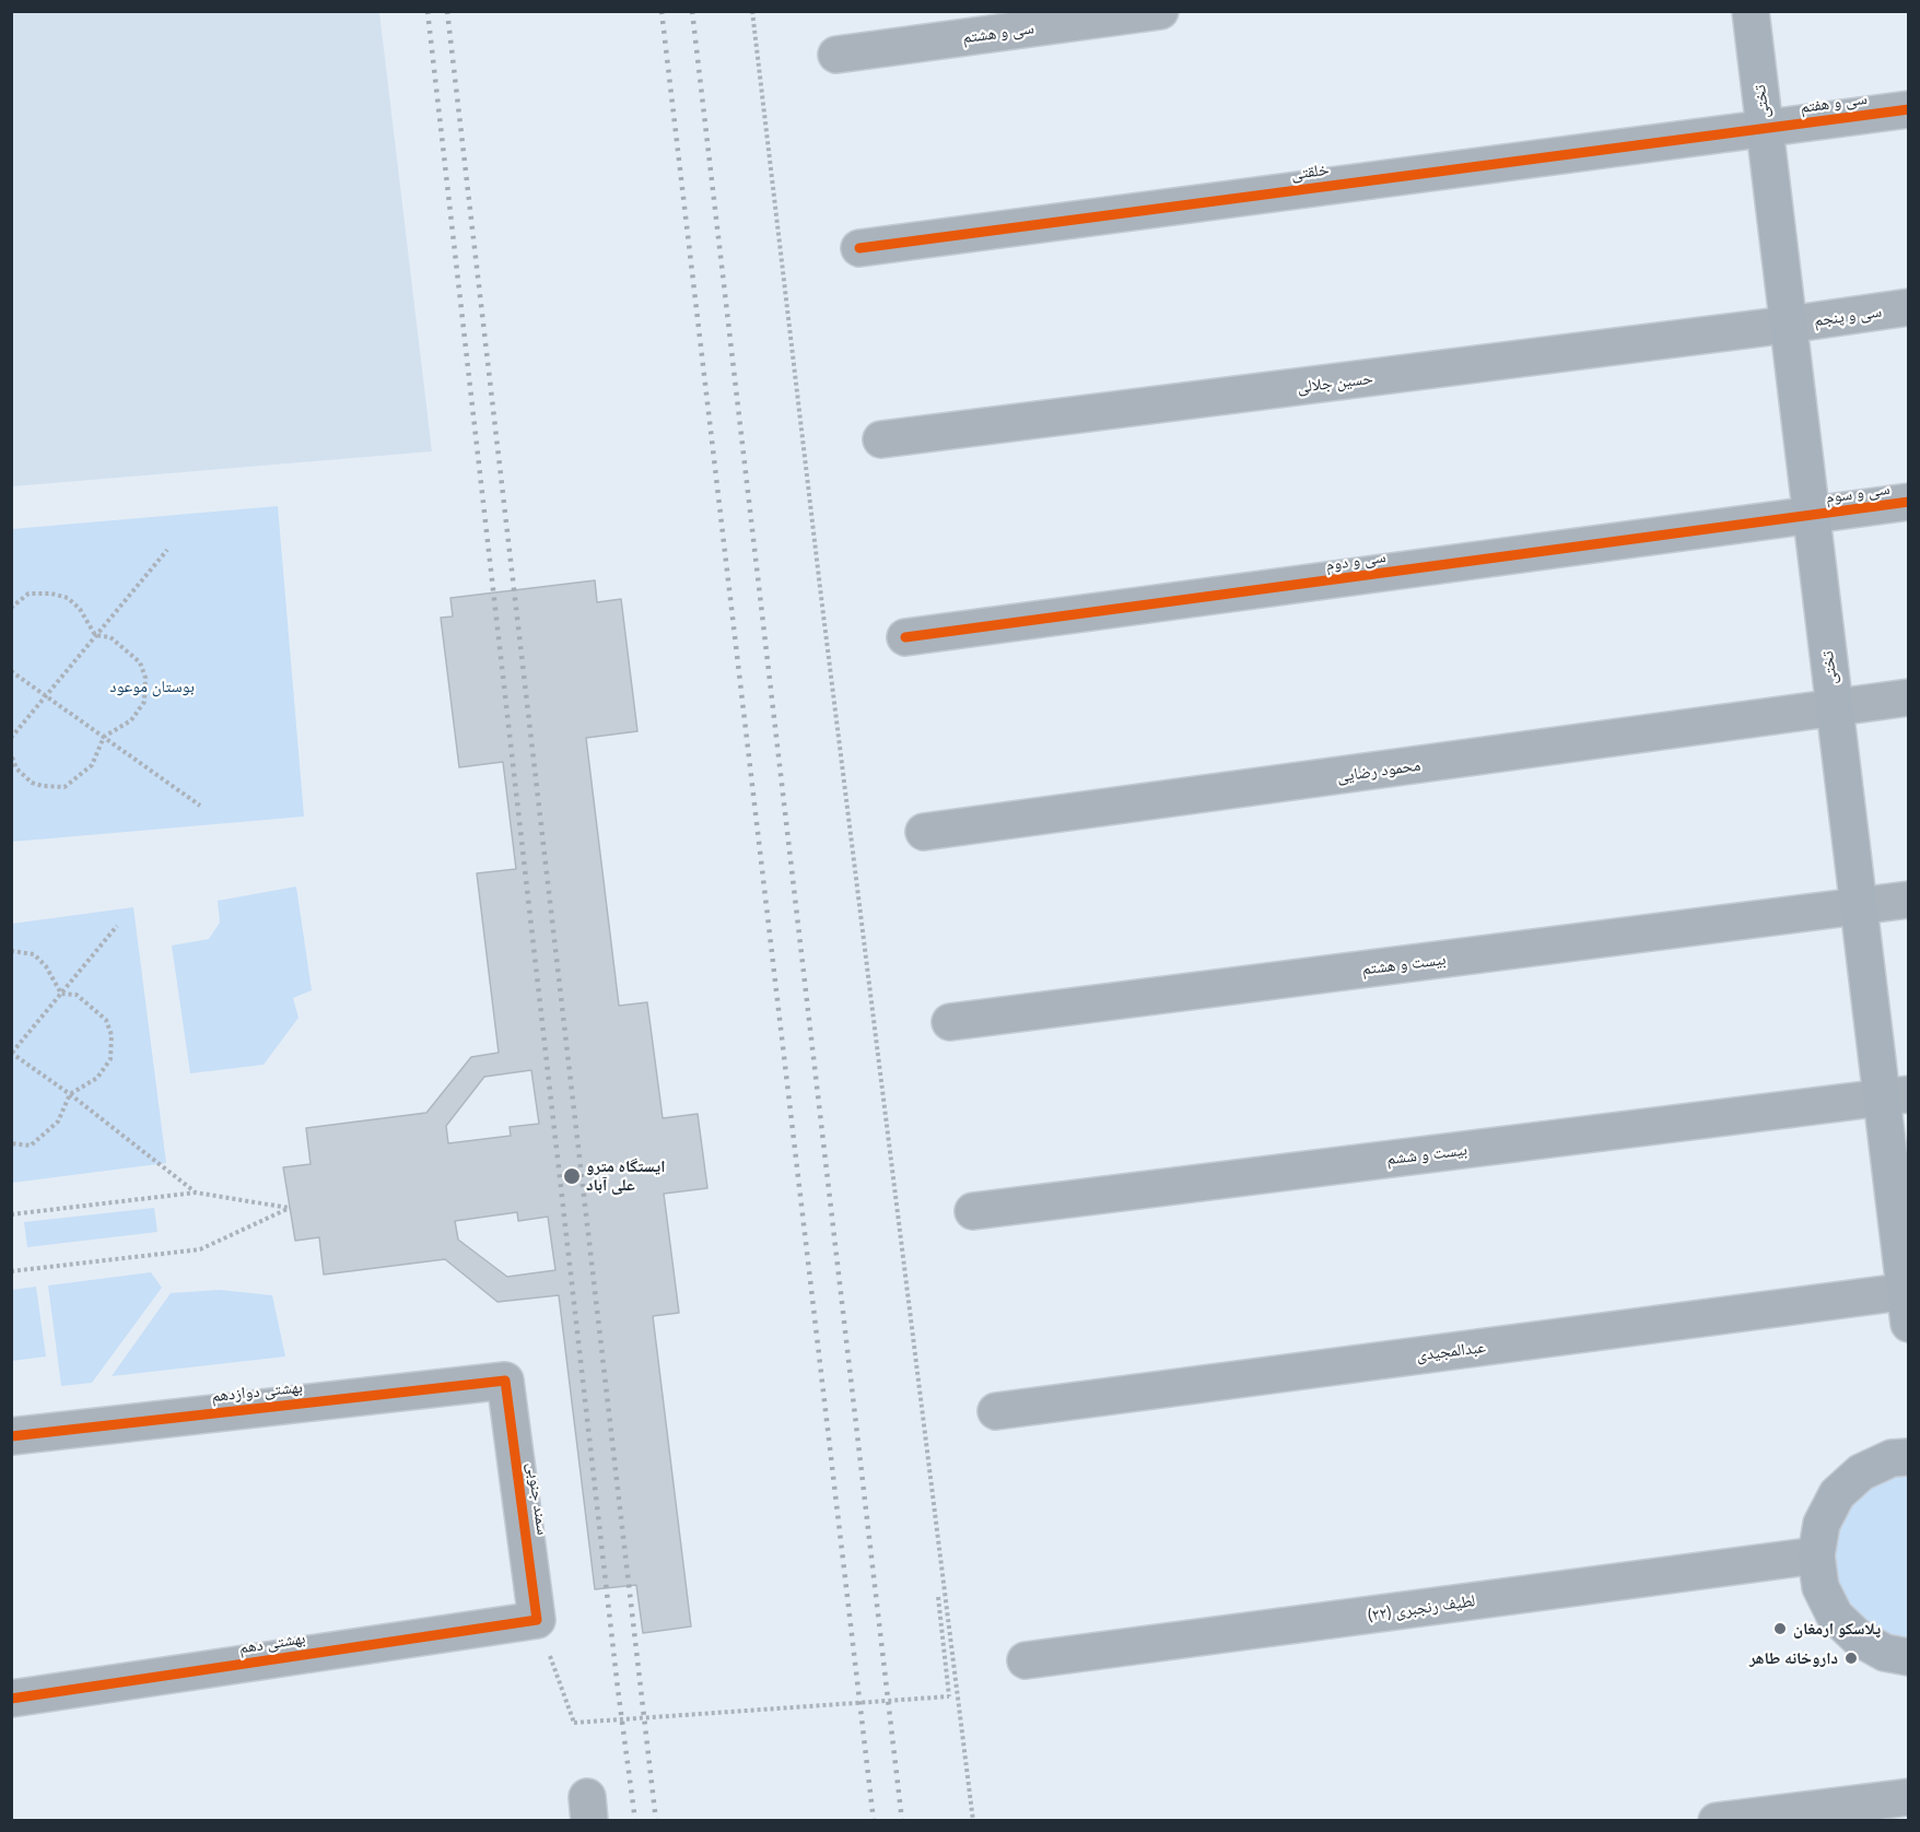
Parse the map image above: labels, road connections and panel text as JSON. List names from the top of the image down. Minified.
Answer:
{"streets":{"main road":["تختی"],"street":["سی و هشتم","سی و هفتم","خلقتی","سی و پنجم","حسین جلالی","سی و سوم","سی و دوم","محمود رضایی","بیست و هشتم","بیست و ششم","عبدالمجیدی","بهشتی دوازدهم","سمند جنوبی","لطیف رنجبری (۲۲)","بهشتی دهم"]},"crossings":[["تختی","سی و هفتم"],["تختی","خلقتی"],["تختی","سی و پنجم"],["تختی","حسین جلالی"],["تختی","سی و سوم"],["تختی","سی و دوم"],["تختی","محمود رضایی"],["تختی","بیست و هشتم"],["تختی","بیست و ششم"],["تختی","عبدالمجیدی"],["سی و هفتم","خلقتی"],["سی و پنجم","حسین جلالی"],["سی و سوم","سی و دوم"],["بهشتی دوازدهم","سمند جنوبی"],["سمند جنوبی","بهشتی دهم"]],"parks":["بوستان موعود"],"places":["ایستگاه مترو علی آباد","پلاسکو ارمغان","داروخانه طاهر"]}
